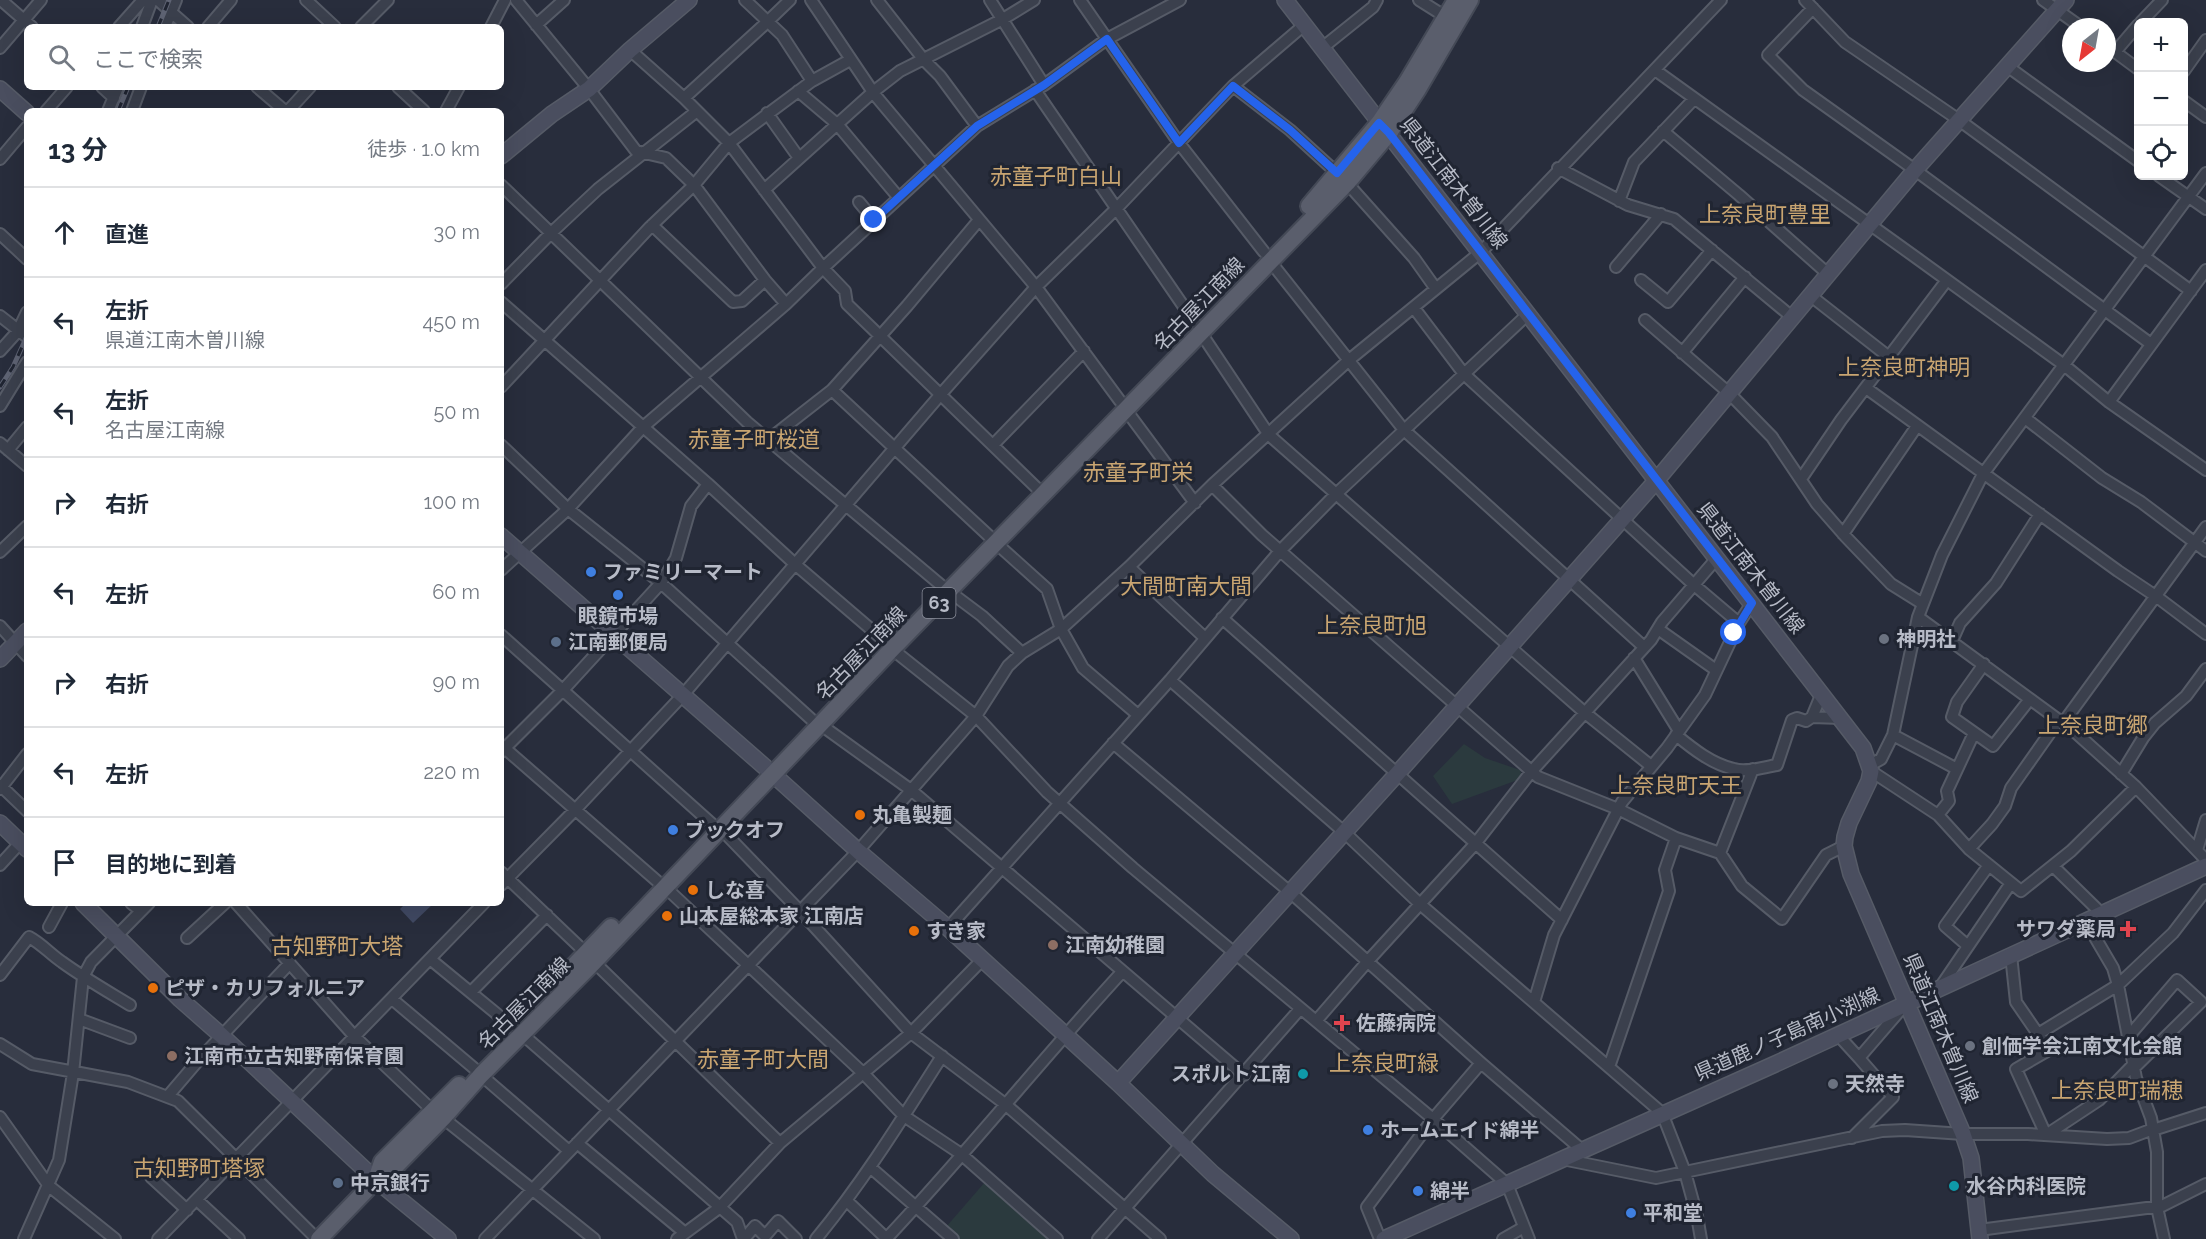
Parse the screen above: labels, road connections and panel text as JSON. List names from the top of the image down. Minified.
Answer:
{"streets":{"main road":["名古屋江南線","63"],"street":["県道江南木曽川線","県道鹿ノ子島南小渕線"]},"crossings":[["県道江南木曽川線","名古屋江南線"],["県道江南木曽川線","県道鹿ノ子島南小渕線"]],"districts":["赤童子町白山","上奈良町豊里","上奈良町神明","赤童子町桜道","赤童子町栄","大間町南大間","上奈良町旭","上奈良町郷","上奈良町天王","古知野町大塔","赤童子町大間","上奈良町緑","上奈良町瑞穂","古知野町塔塚"],"places":{"other":["ファミリーマート","眼鏡市場","神明社","江南郵便局","丸亀製麺","ブックオフ","しな喜","山本屋総本家 江南店","すき家","江南幼稚園","ピザ・カリフォルニア","創価学会江南文化会館","江南市立古知野南保育園","スポルト江南","天然寺","ホームエイド綿半","中京銀行","水谷内科医院","綿半","平和堂"],"health":["サワダ薬局","佐藤病院"]},"north":"bottom left","page":{"map_buttons":["+","−"],"search":"ここで検索","heading":["13 分","徒歩 · 1.0 km"],"list":[["直進","30 m"],["左折","県道江南木曽川線","450 m"],["左折","名古屋江南線","50 m"],["右折","100 m"],["左折","60 m"],["右折","90 m"],["左折","220 m"],"目的地に到着"]}}
